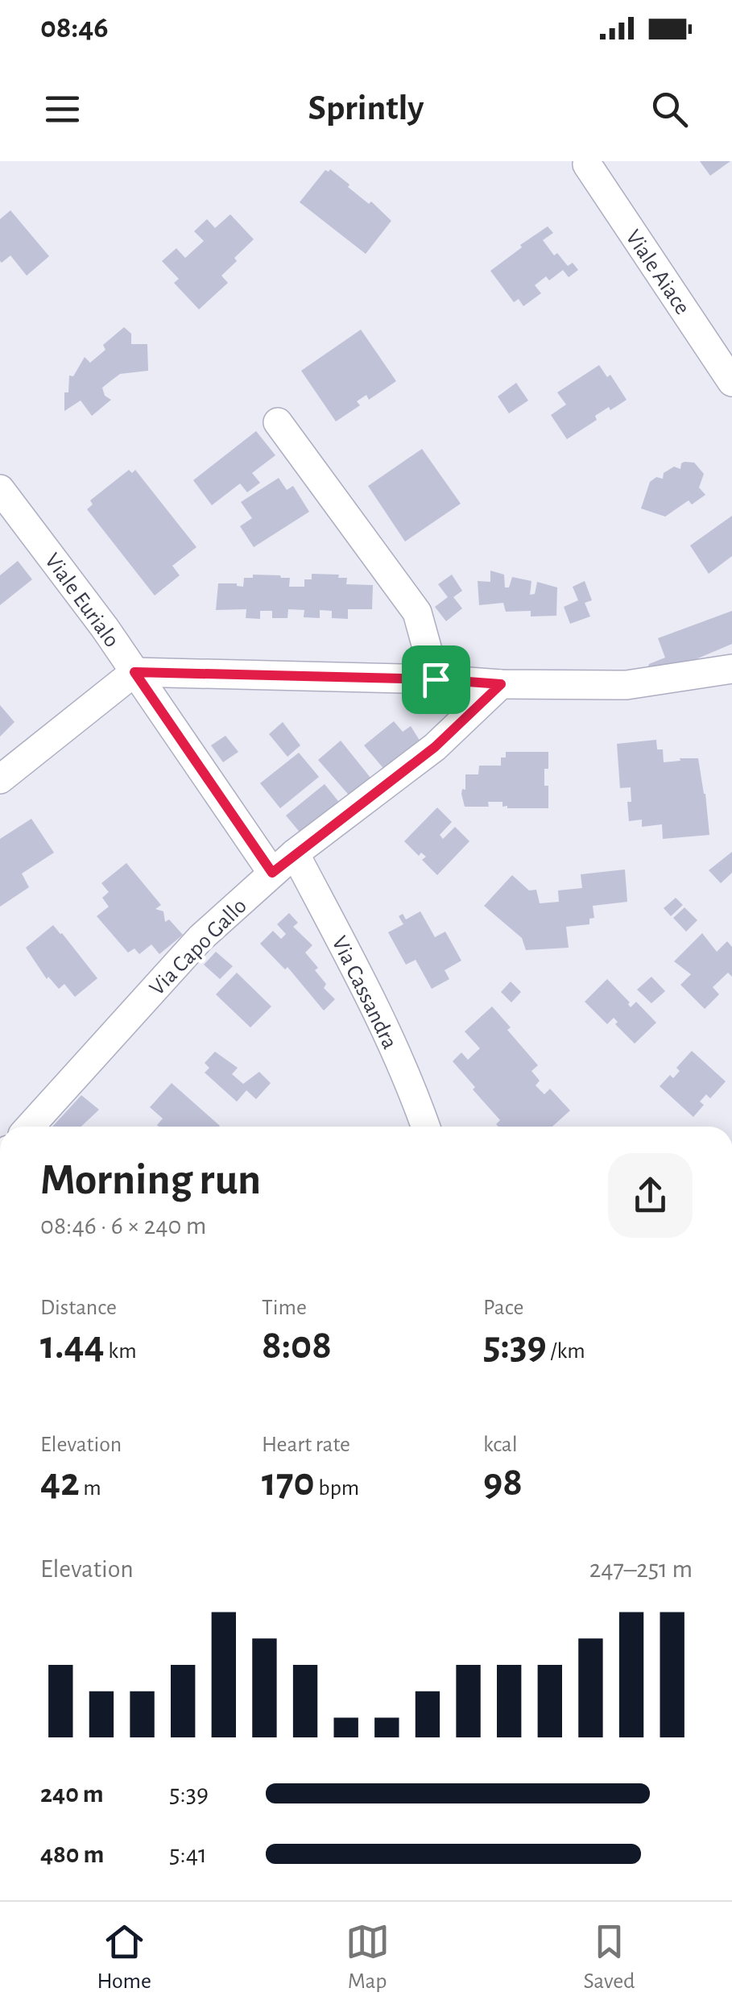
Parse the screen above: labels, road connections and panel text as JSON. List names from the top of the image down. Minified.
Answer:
{"streets":{"street":["Viale Aiace","Viale Eurialo","Via Capo Gallo","Via Cassandra"]},"crossings":[["Viale Eurialo","Via Capo Gallo"],["Via Capo Gallo","Via Cassandra"]],"page":{"status":"08:46","header":"Sprintly","heading":["Morning run","08:46 · 6 × 240 m"],"stats":[["Distance","1.44 km"],["Time","8:08"],["Pace","5:39 /km"],["Elevation","42 m"],["Heart rate","170 bpm"],["kcal","98"]],"chart":["Elevation","247–251 m"],"list":[{"name":"240 m","note":"5:39"},{"name":"480 m","note":"5:41"}],"tabs":["Home","Map","Saved"]}}
